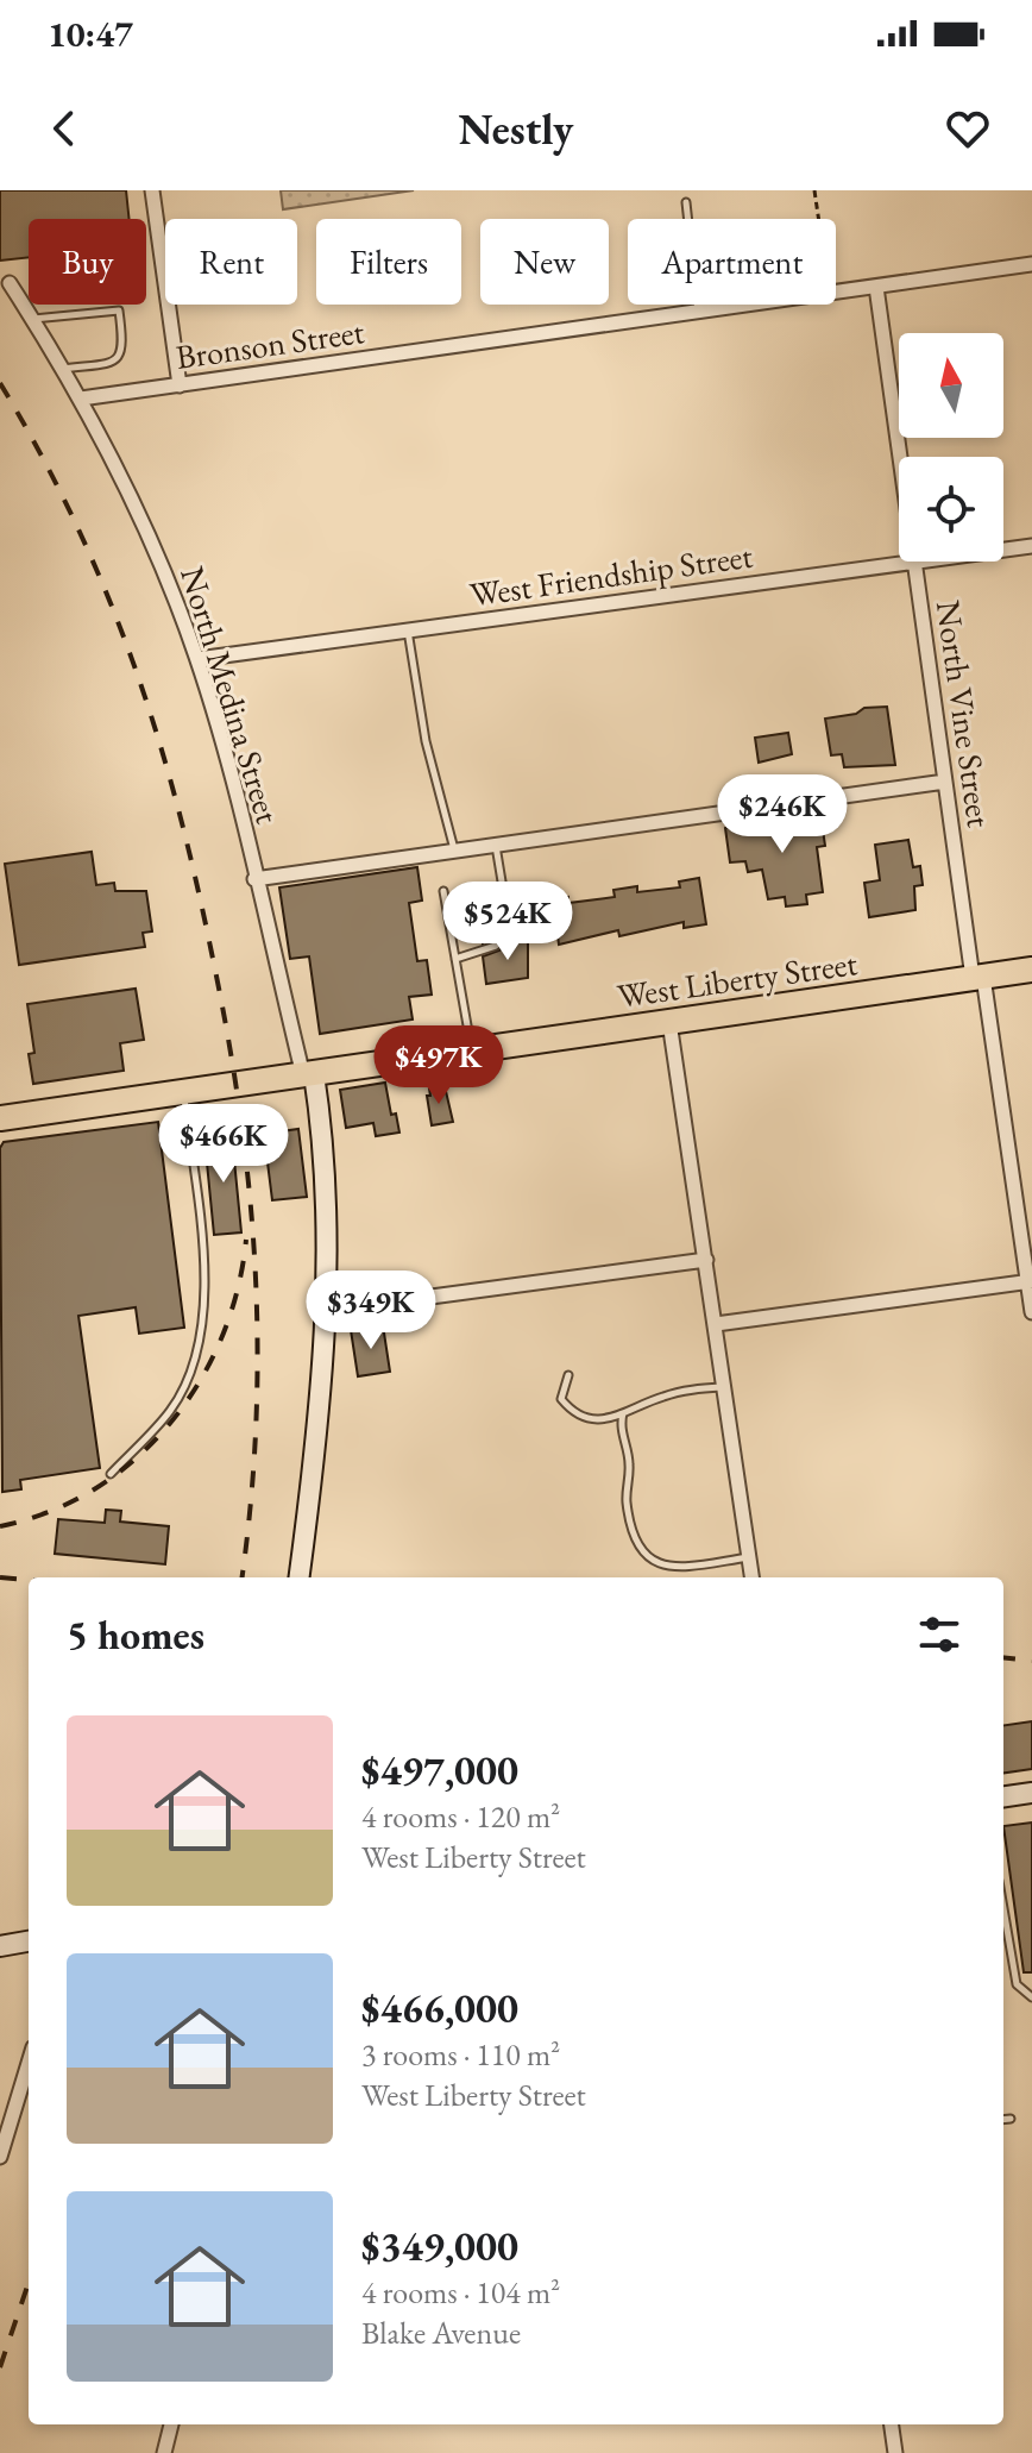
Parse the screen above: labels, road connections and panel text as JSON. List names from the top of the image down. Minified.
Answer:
{"streets":{"highway":["West Liberty Street"],"street":["Bronson Street","West Friendship Street","North Medina Street","North Vine Street"]},"crossings":[["Bronson Street","North Medina Street"],["Bronson Street","North Vine Street"],["West Friendship Street","North Medina Street"],["West Friendship Street","North Vine Street"],["North Medina Street","West Liberty Street"],["North Vine Street","West Liberty Street"]],"north":"top","page":{"status":"10:47","header":"Nestly","chip":["Buy","Rent","Filters","New","Apartment"],"price":["$246K","$524K","$497K","$466K","$349K"],"heading":"5 homes","list":[{"name":"$497,000","note":"4 rooms · 120 m² · West Liberty Street"},{"name":"$466,000","note":"3 rooms · 110 m² · West Liberty Street"},{"name":"$349,000","note":"4 rooms · 104 m² · Blake Avenue"}]}}
